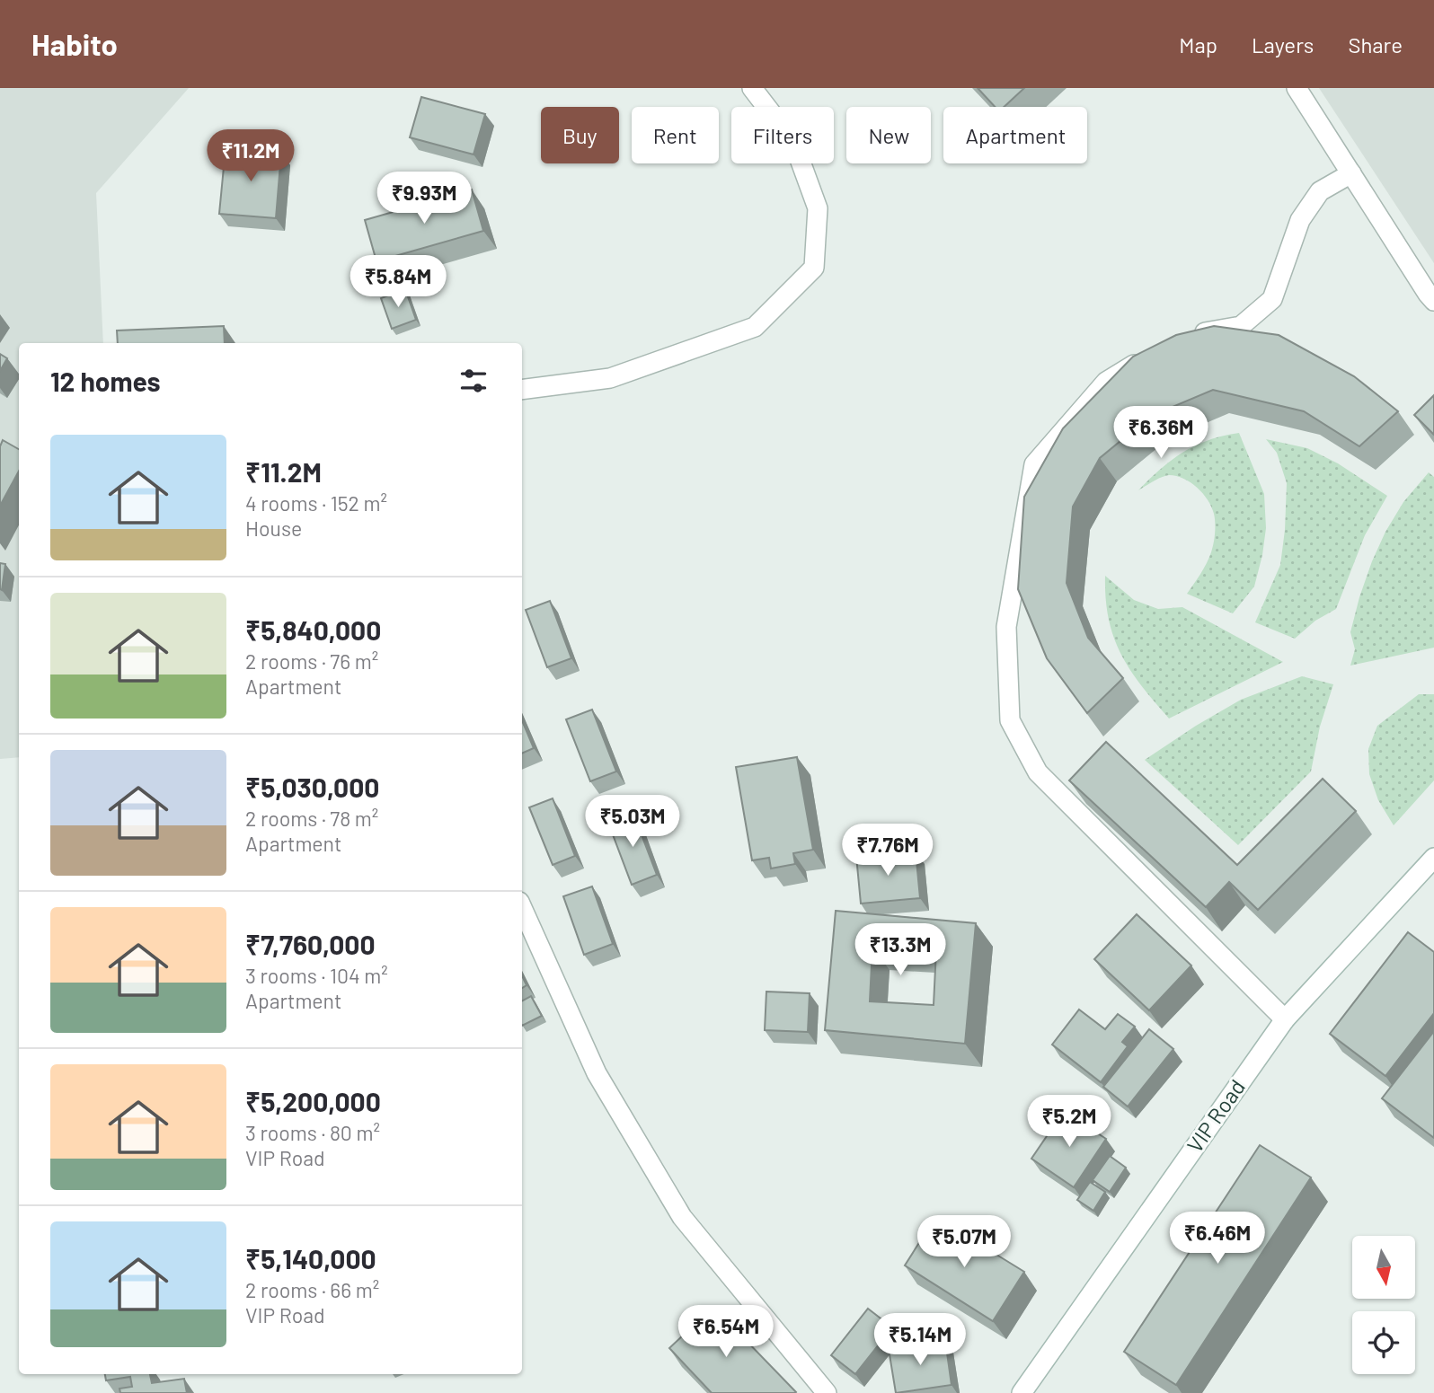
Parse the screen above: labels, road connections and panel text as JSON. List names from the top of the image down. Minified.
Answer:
{"streets":{"street":["VIP Road"]},"north":"bottom","page":{"header":"Habito","nav":["Map","Layers","Share"],"chip":["Buy","Rent","Filters","New","Apartment"],"price":["₹11.2M","₹9.93M","₹5.84M","₹6.36M","₹5.03M","₹7.76M","₹13.3M","₹5.2M","₹6.46M","₹5.07M","₹6.54M","₹5.14M"],"heading":"12 homes","list":[{"name":"₹11.2M","note":"4 rooms · 152 m² · House"},{"name":"₹5,840,000","note":"2 rooms · 76 m² · Apartment"},{"name":"₹5,030,000","note":"2 rooms · 78 m² · Apartment"},{"name":"₹7,760,000","note":"3 rooms · 104 m² · Apartment"},{"name":"₹5,200,000","note":"3 rooms · 80 m² · VIP Road"},{"name":"₹5,140,000","note":"2 rooms · 66 m² · VIP Road"}]}}
